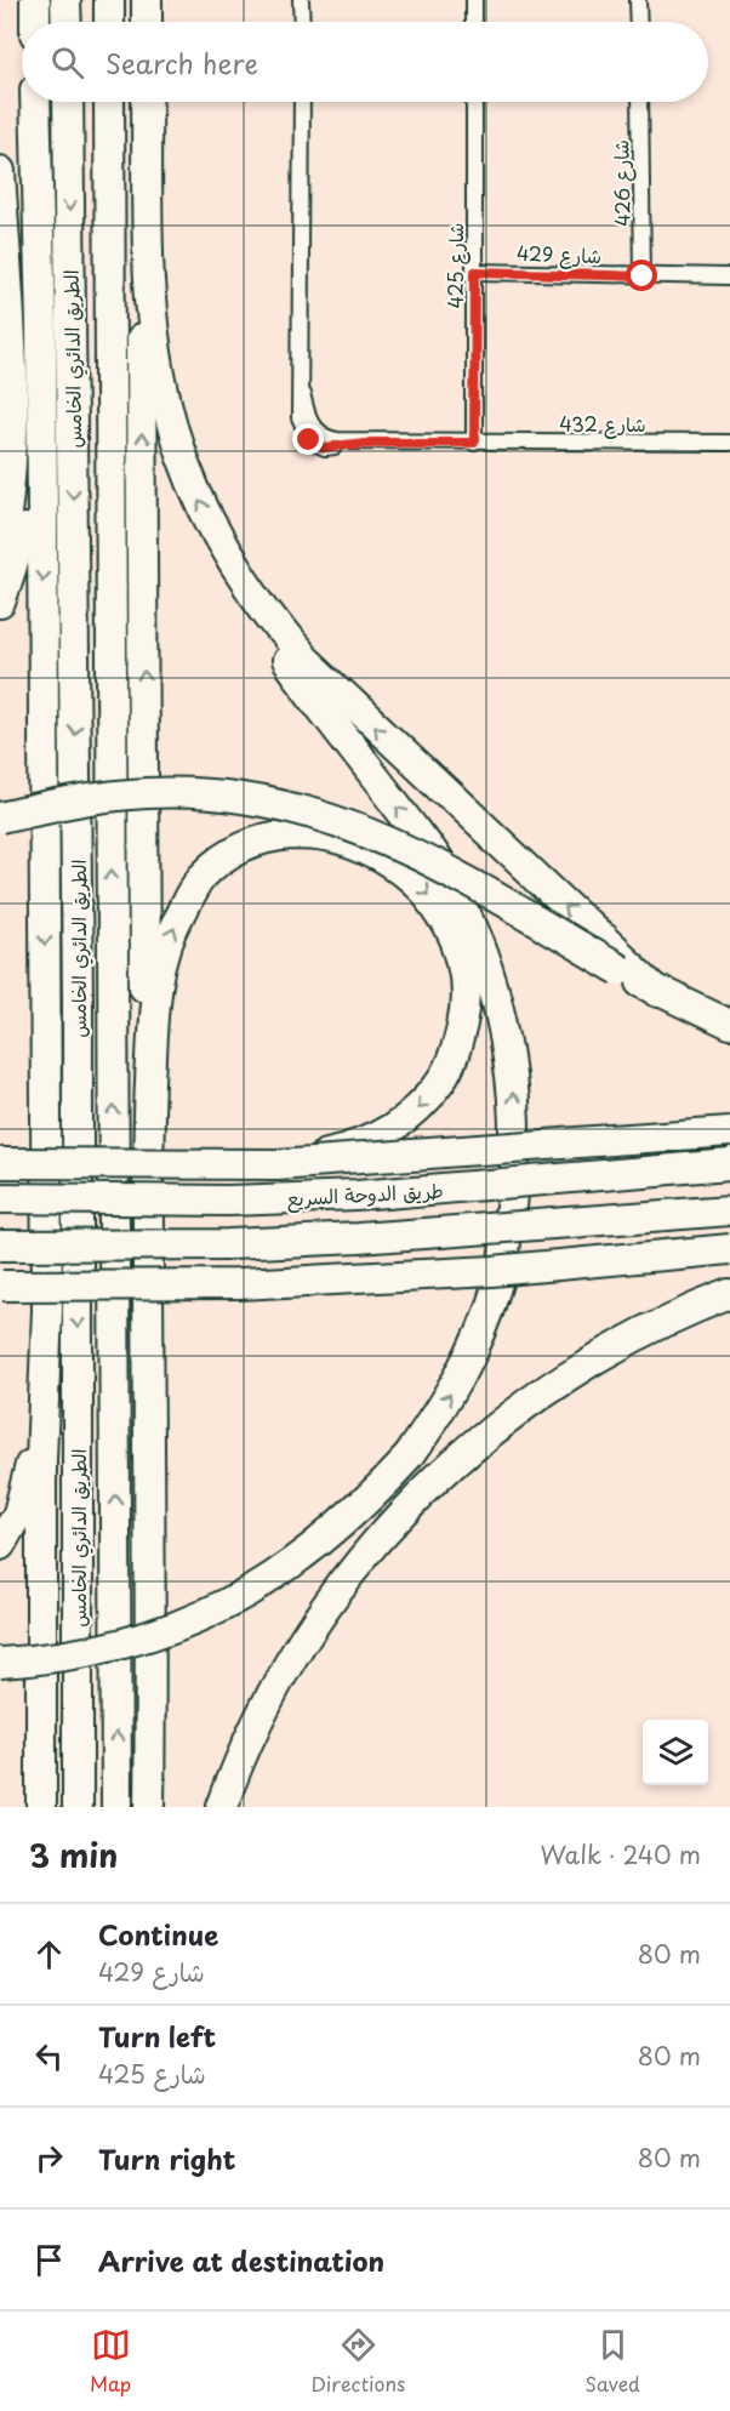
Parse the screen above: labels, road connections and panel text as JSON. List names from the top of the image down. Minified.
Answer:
{"streets":{"highway":["الطريق الدائري الخامس","طريق الدوحة السريع"],"street":["شارع 426","شارع 429","شارع 425","شارع 432"]},"crossings":[["شارع 426","شارع 429"],["شارع 429","شارع 425"],["شارع 425","شارع 432"]],"page":{"search":"Search here","heading":["3 min","Walk · 240 m"],"list":[["Continue","شارع 429","80 m"],["Turn left","شارع 425","80 m"],["Turn right","80 m"],"Arrive at destination"],"nav":["Map","Directions","Saved"]}}
